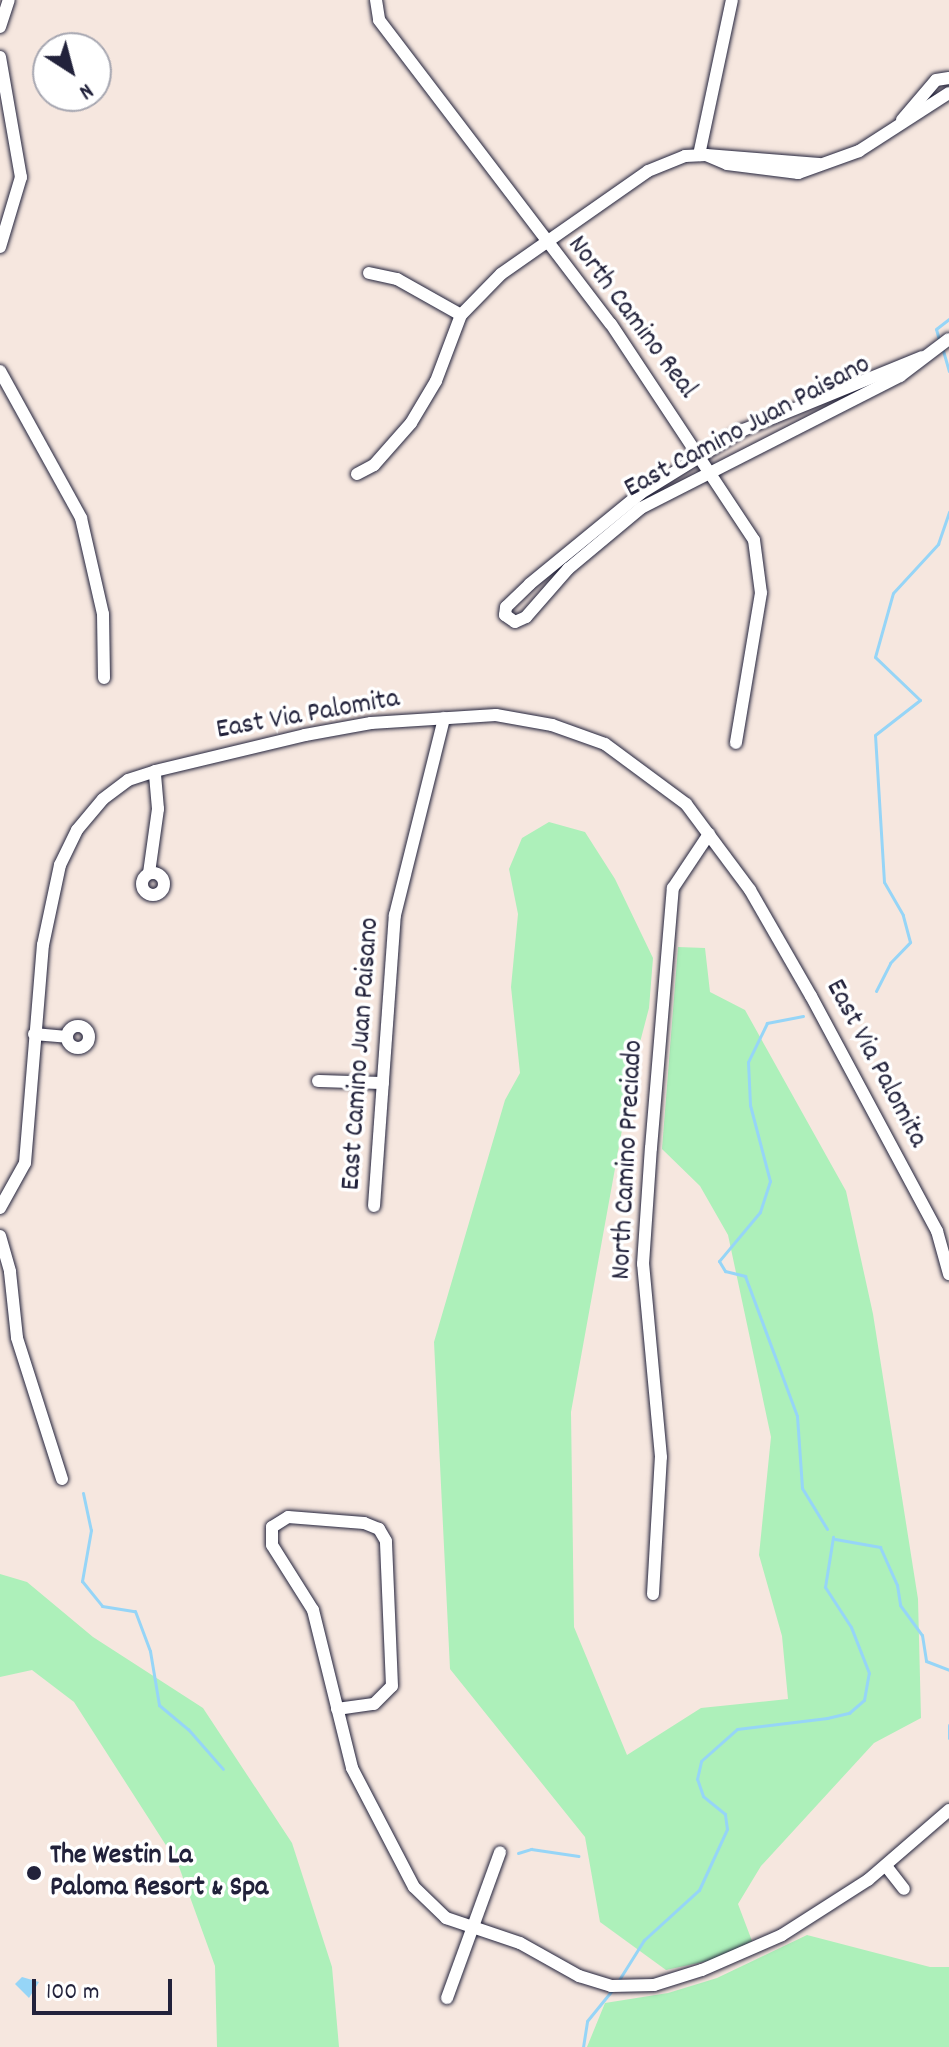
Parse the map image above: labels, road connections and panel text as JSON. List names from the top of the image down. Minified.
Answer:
{"streets":{"street":["North Camino Real","East Camino Juan Paisano","East Via Palomita","North Camino Preciado"]},"crossings":[["North Camino Real","East Camino Juan Paisano"],["East Camino Juan Paisano","East Via Palomita"],["East Via Palomita","North Camino Preciado"]],"places":["The Westin La Paloma Resort & Spa"],"scale_bar":"100 m","north":"bottom right"}
